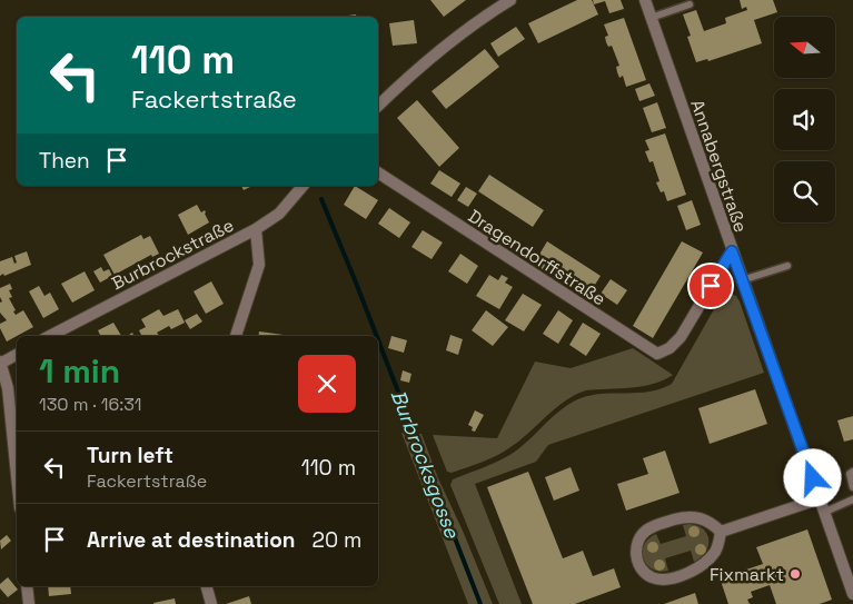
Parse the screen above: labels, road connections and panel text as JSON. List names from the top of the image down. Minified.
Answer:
{"streets":{"street":["Annabergstraße","Burbrockstraße","Dragendorffstraße"]},"crossings":[["Annabergstraße","Dragendorffstraße"]],"water":["Burbrocksgosse"],"places":["Fixmarkt"],"north":"left","page":{"turn":["110 m","Fackertstraße"],"then":"Then","heading":["1 min","130 m · 16:31"],"list":[{"name":"Turn left","note":"Fackertstraße","value":"110 m"},{"name":"Arrive at destination","value":"20 m"}]}}
